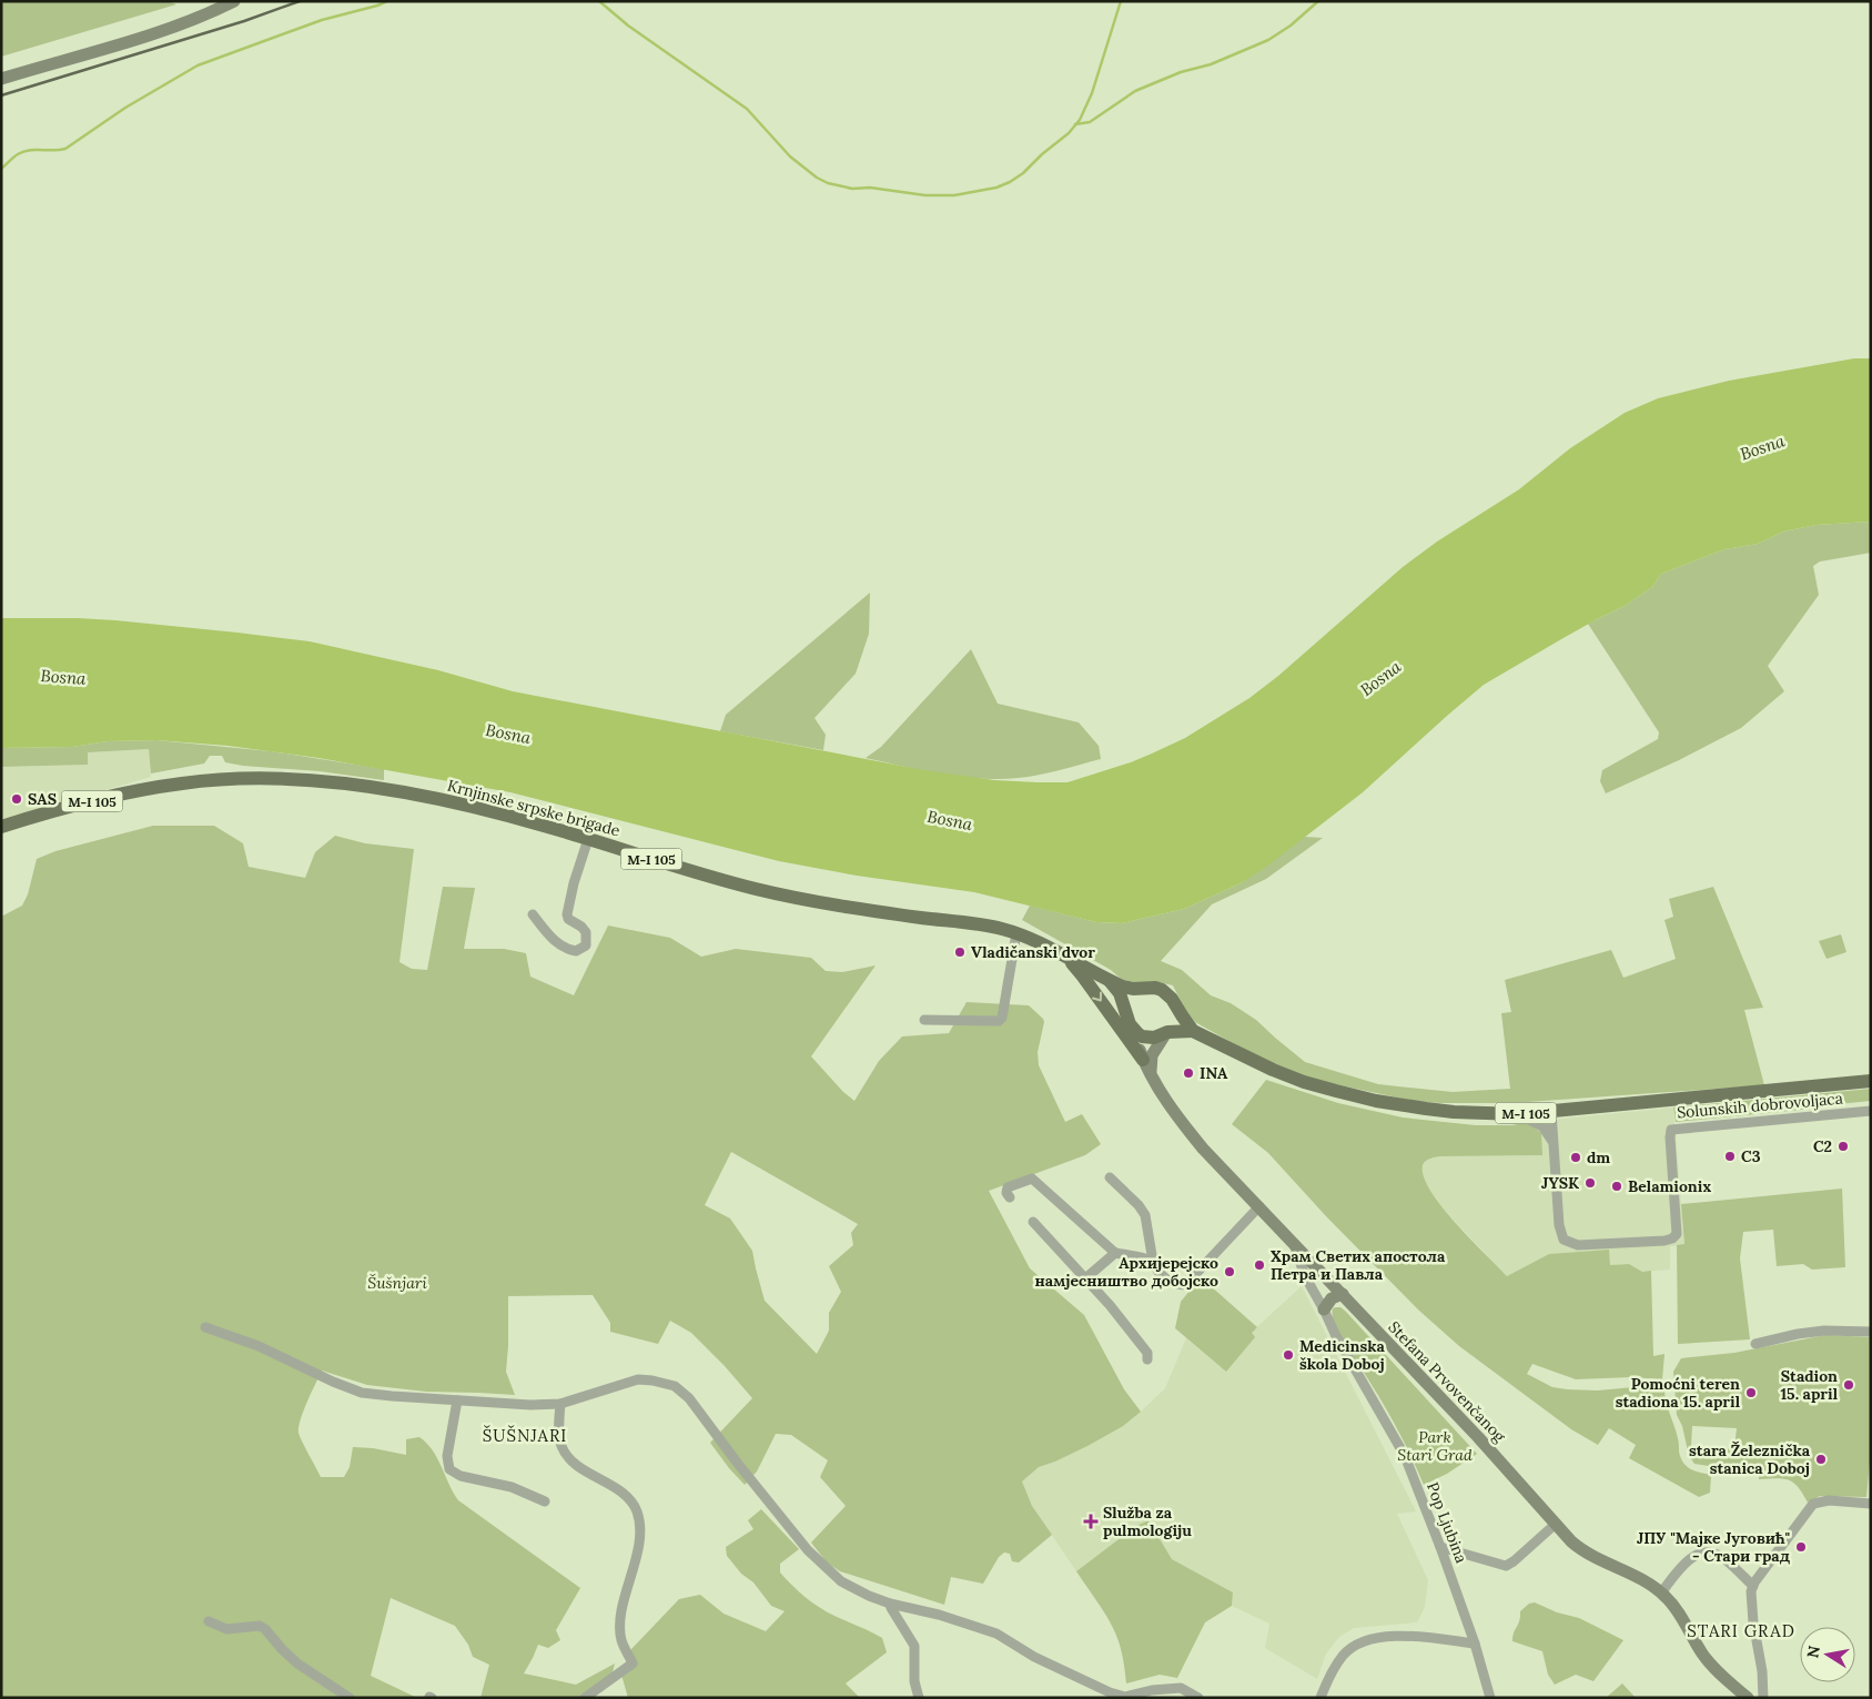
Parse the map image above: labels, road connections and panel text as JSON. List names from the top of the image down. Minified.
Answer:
{"streets":{"main road":["M-I 105","Krnjinske srpske brigade"],"street":["Solunskih dobrovoljaca","Stefana Prvovenčanog","Pop Ljubina"]},"crossings":[["M-I 105","Krnjinske srpske brigade"],["M-I 105","Solunskih dobrovoljaca"],["M-I 105","Stefana Prvovenčanog"],["Stefana Prvovenčanog","Pop Ljubina"]],"districts":["ŠUŠNJARI","STARI GRAD"],"water":["Bosna"],"parks":["Šušnjari","Park Stari Grad"],"places":{"other":["SAS","Vladičanski dvor","INA","C2","C3","dm","JYSK","Belamionix","Храм Светих апостола Петра и Павла","Архијерејско намјесништво добојско","Medicinska škola Doboj","Stadion 15. april","Pomoćni teren stadiona 15. april","stara Železnička stanica Doboj","ЈПУ \"Мајке Југовић\" - Стари град"],"health":["Služba za pulmologiju"]},"north":"left"}
